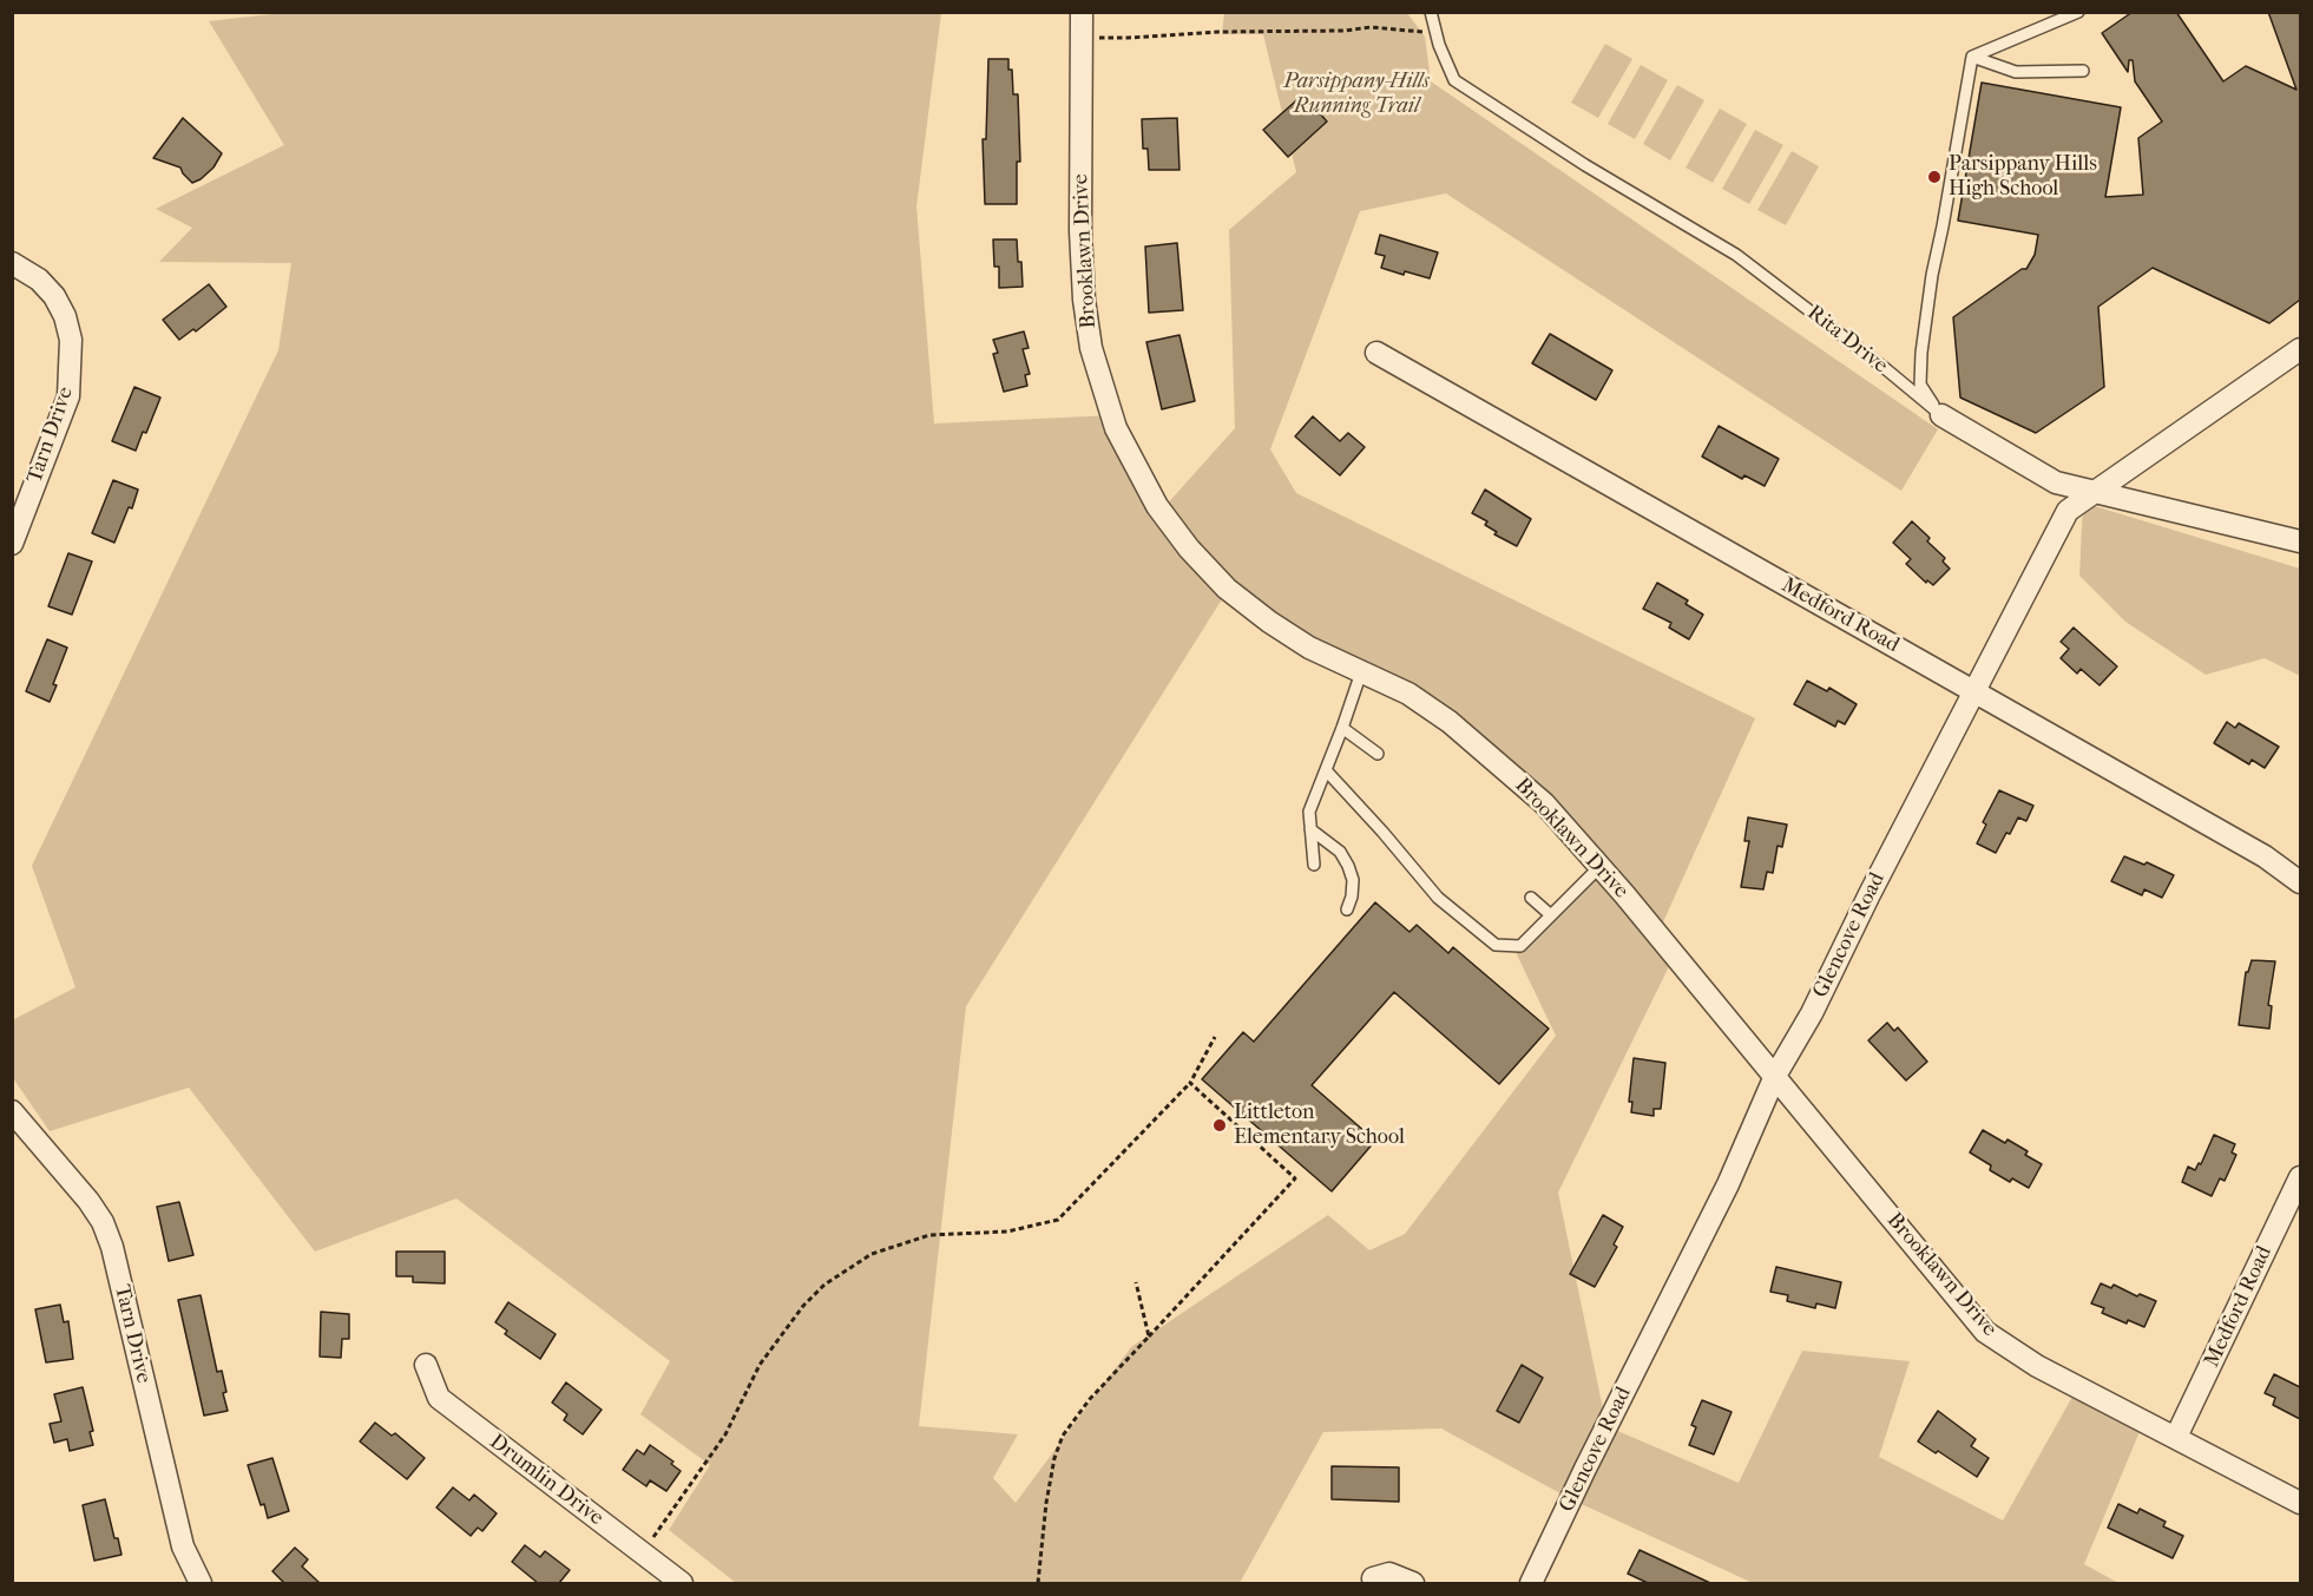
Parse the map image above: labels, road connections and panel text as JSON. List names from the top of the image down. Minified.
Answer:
{"streets":{"street":["Brooklawn Drive","Rita Drive","Tarn Drive","Medford Road","Glencove Road","Drumlin Drive"]},"crossings":[["Brooklawn Drive","Medford Road"],["Brooklawn Drive","Glencove Road"],["Rita Drive","Glencove Road"],["Medford Road","Glencove Road"]],"parks":["Parsippany-Hills Running Trail"],"places":["Parsippany Hills High School","Littleton Elementary School"]}
